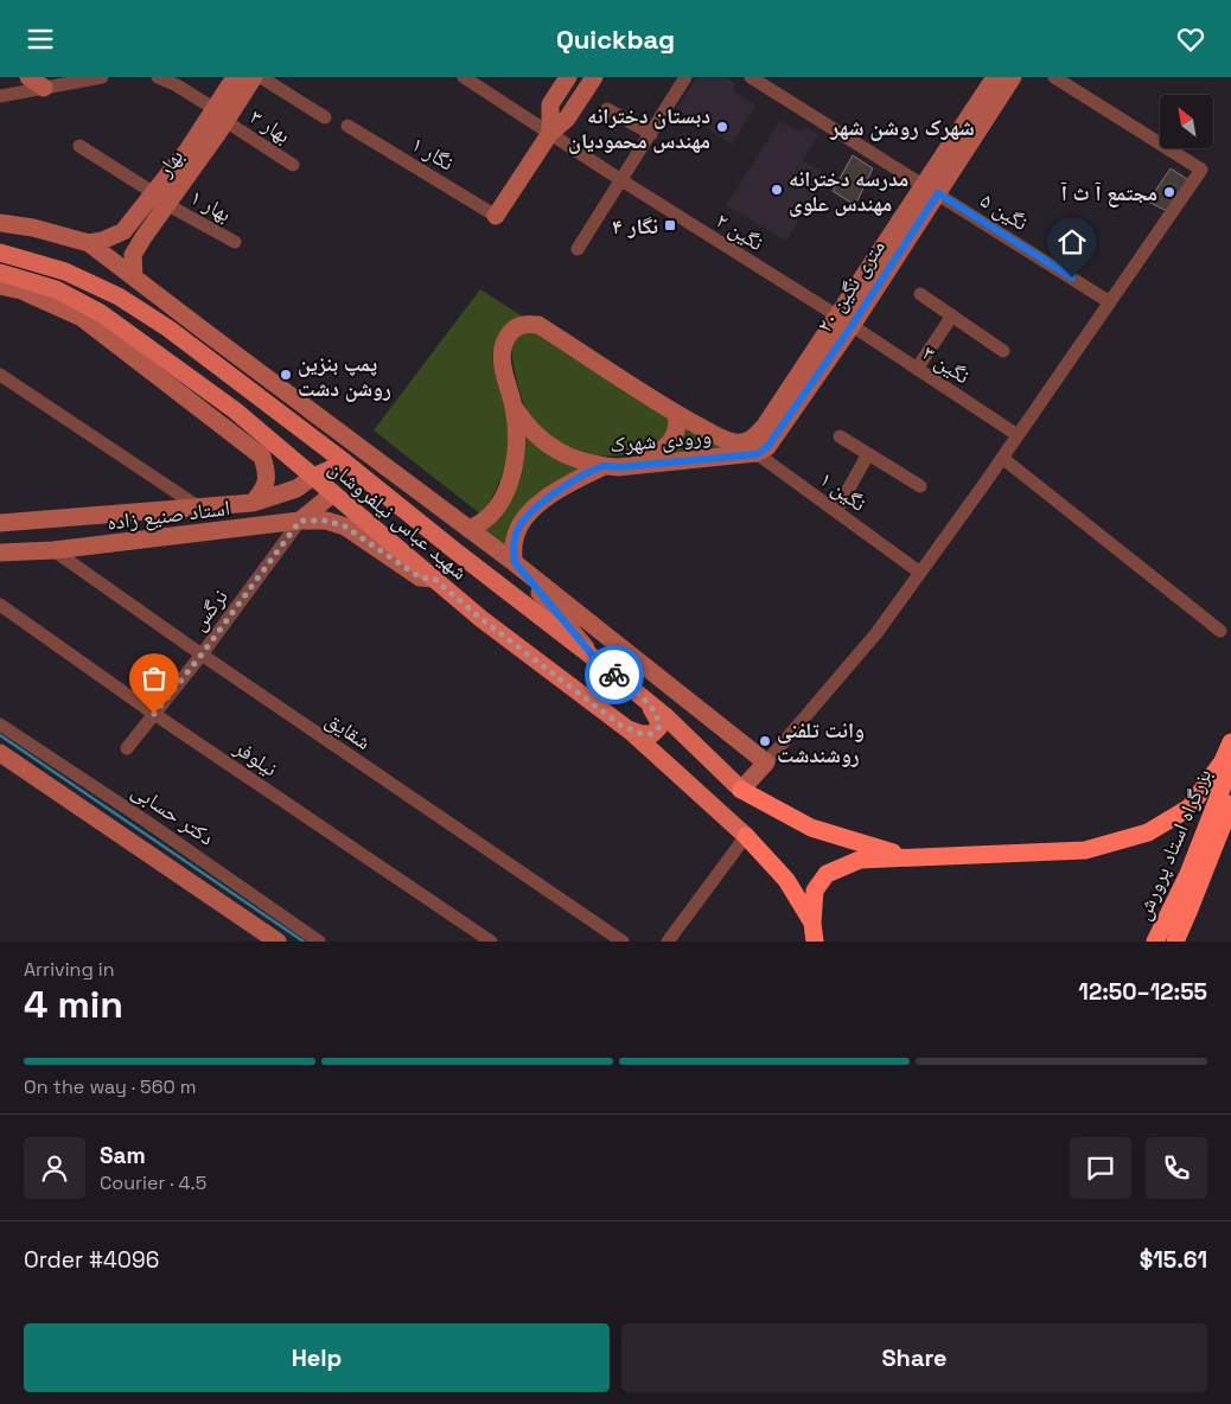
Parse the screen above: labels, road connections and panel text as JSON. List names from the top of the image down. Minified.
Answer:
{"streets":{"highway":["بزرگراه استاد پرورش"],"main road":["شهید عباس نیلفروشان"],"street":["بهار ۳","نگار ۱","بهار","بهار ۱","نگین ۵","نگین ۲","۲۰ متری نگین","نگین ۳","ورودی شهرک","نگین ۱","استاد صنیع زاده","نرگس","شقایق","نیلوفر","دکتر حسابی"]},"crossings":[["بهار ۳","بهار"],["بهار","بهار ۱"],["نگین ۵","۲۰ متری نگین"],["نگین ۲","۲۰ متری نگین"],["نگین ۲","نگین ۳"],["۲۰ متری نگین","نگین ۳"],["۲۰ متری نگین","ورودی شهرک"],["۲۰ متری نگین","نگین ۱"],["ورودی شهرک","نگین ۱"],["استاد صنیع زاده","شهید عباس نیلفروشان"],["استاد صنیع زاده","نرگس"],["استاد صنیع زاده","شقایق"],["نرگس","شقایق"],["نرگس","نیلوفر"]],"districts":["شهرک روشن شهر"],"places":{"other":["دبستان دخترانه مهندس محمودیان","مدرسه دخترانه مهندس علوی","مجتمع آ ث آ","پمپ بنزین روشن دشت","وانت تلفنی روشندشت"],"transit":["نگار ۴"]},"north":"top left","page":{"header":"Quickbag","heading":["4 min","Arriving in","12:50–12:55"],"panel":["Sam","Courier · 4.5","Order #4096","$15.61"],"bar":"On the way · 560 m","buttons":["Help","Share"]}}
